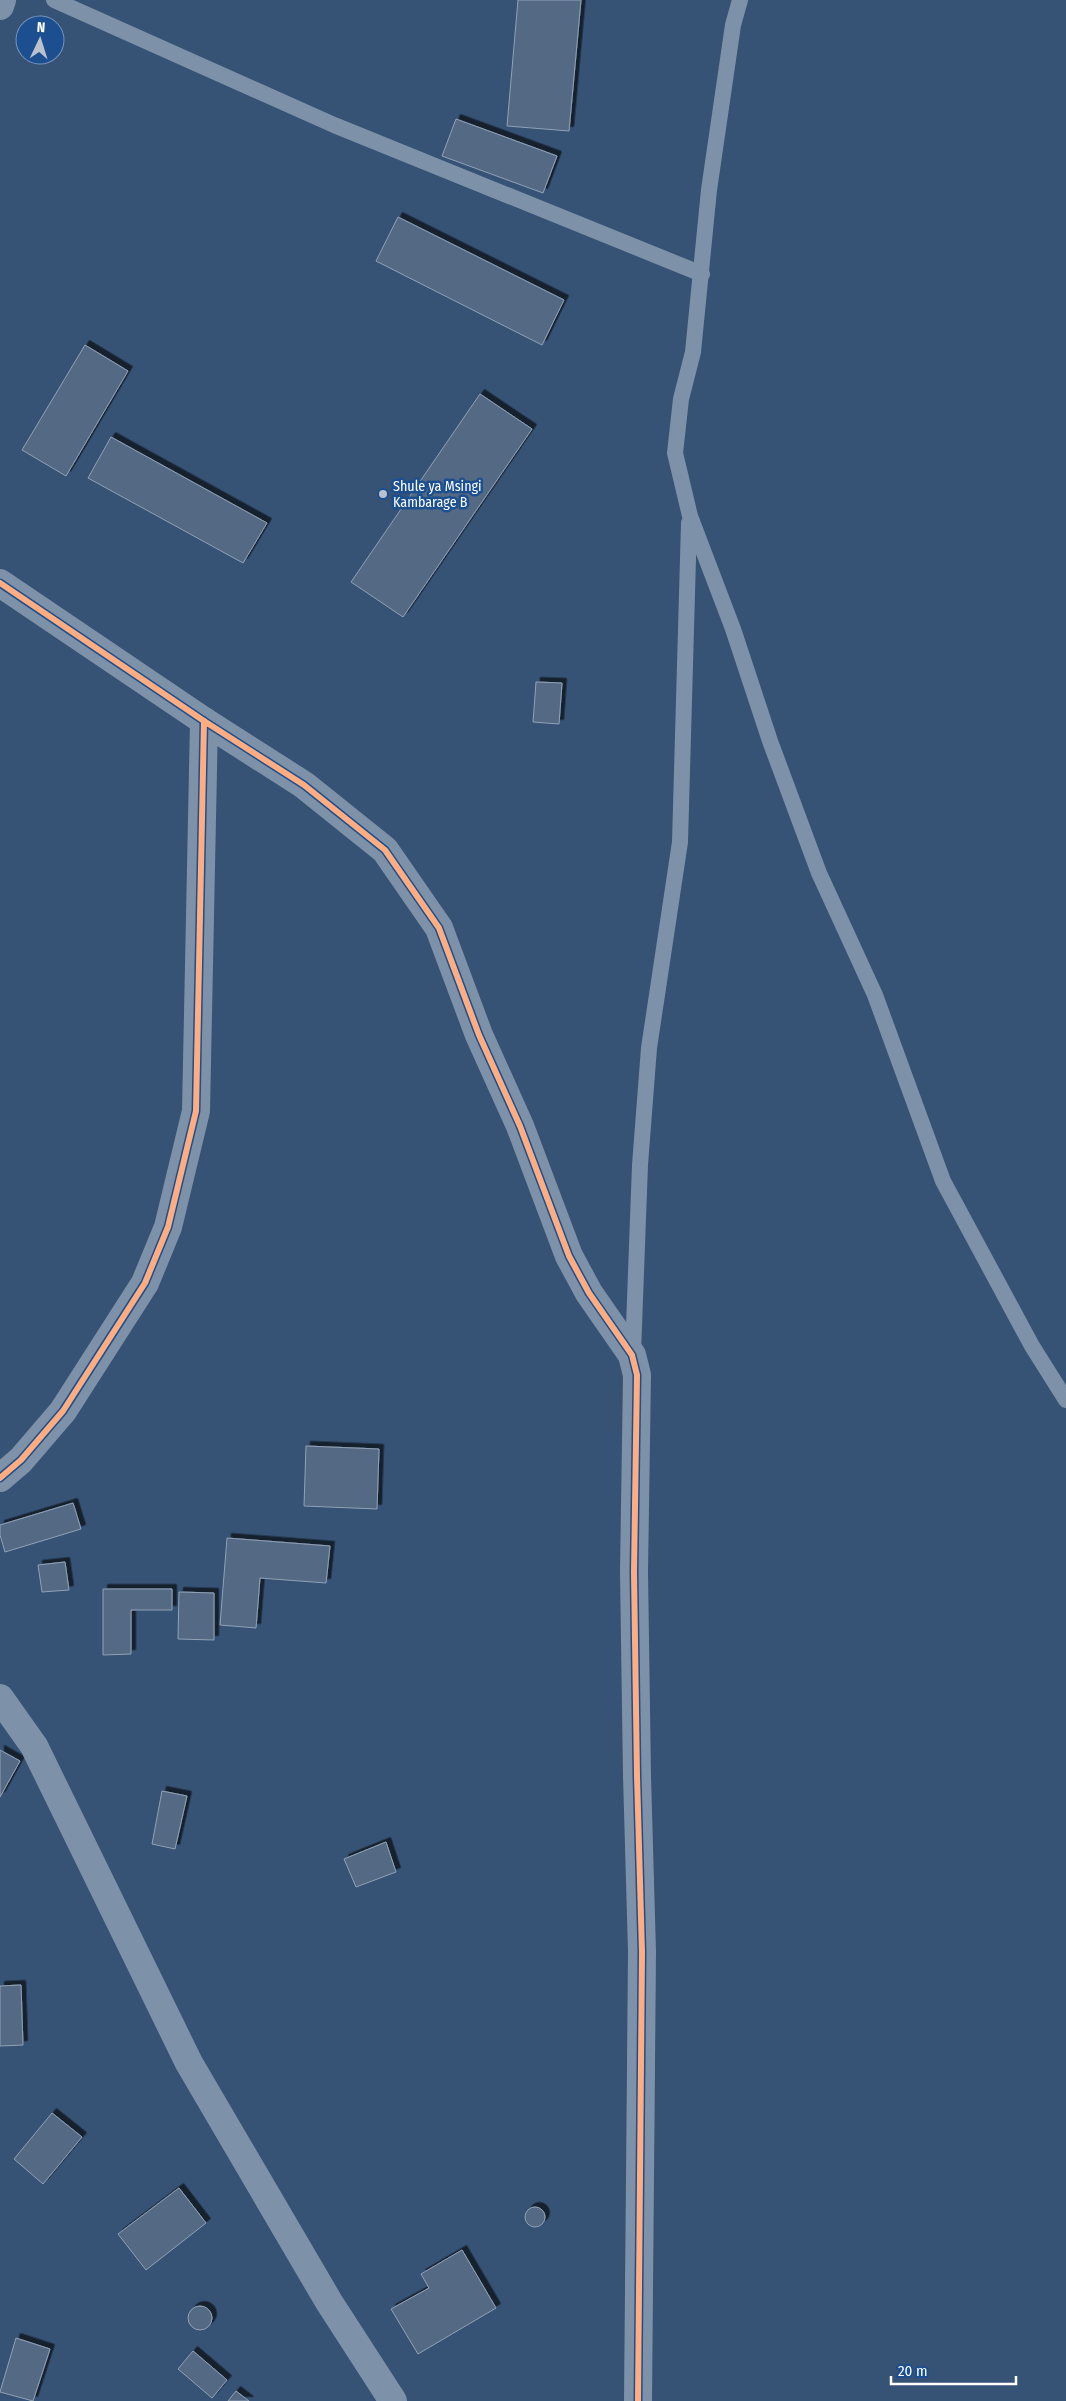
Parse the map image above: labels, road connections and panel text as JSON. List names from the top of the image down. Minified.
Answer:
{"places":["Shule ya Msingi Kambarage B"],"scale_bar":"20 m","north":"top"}
